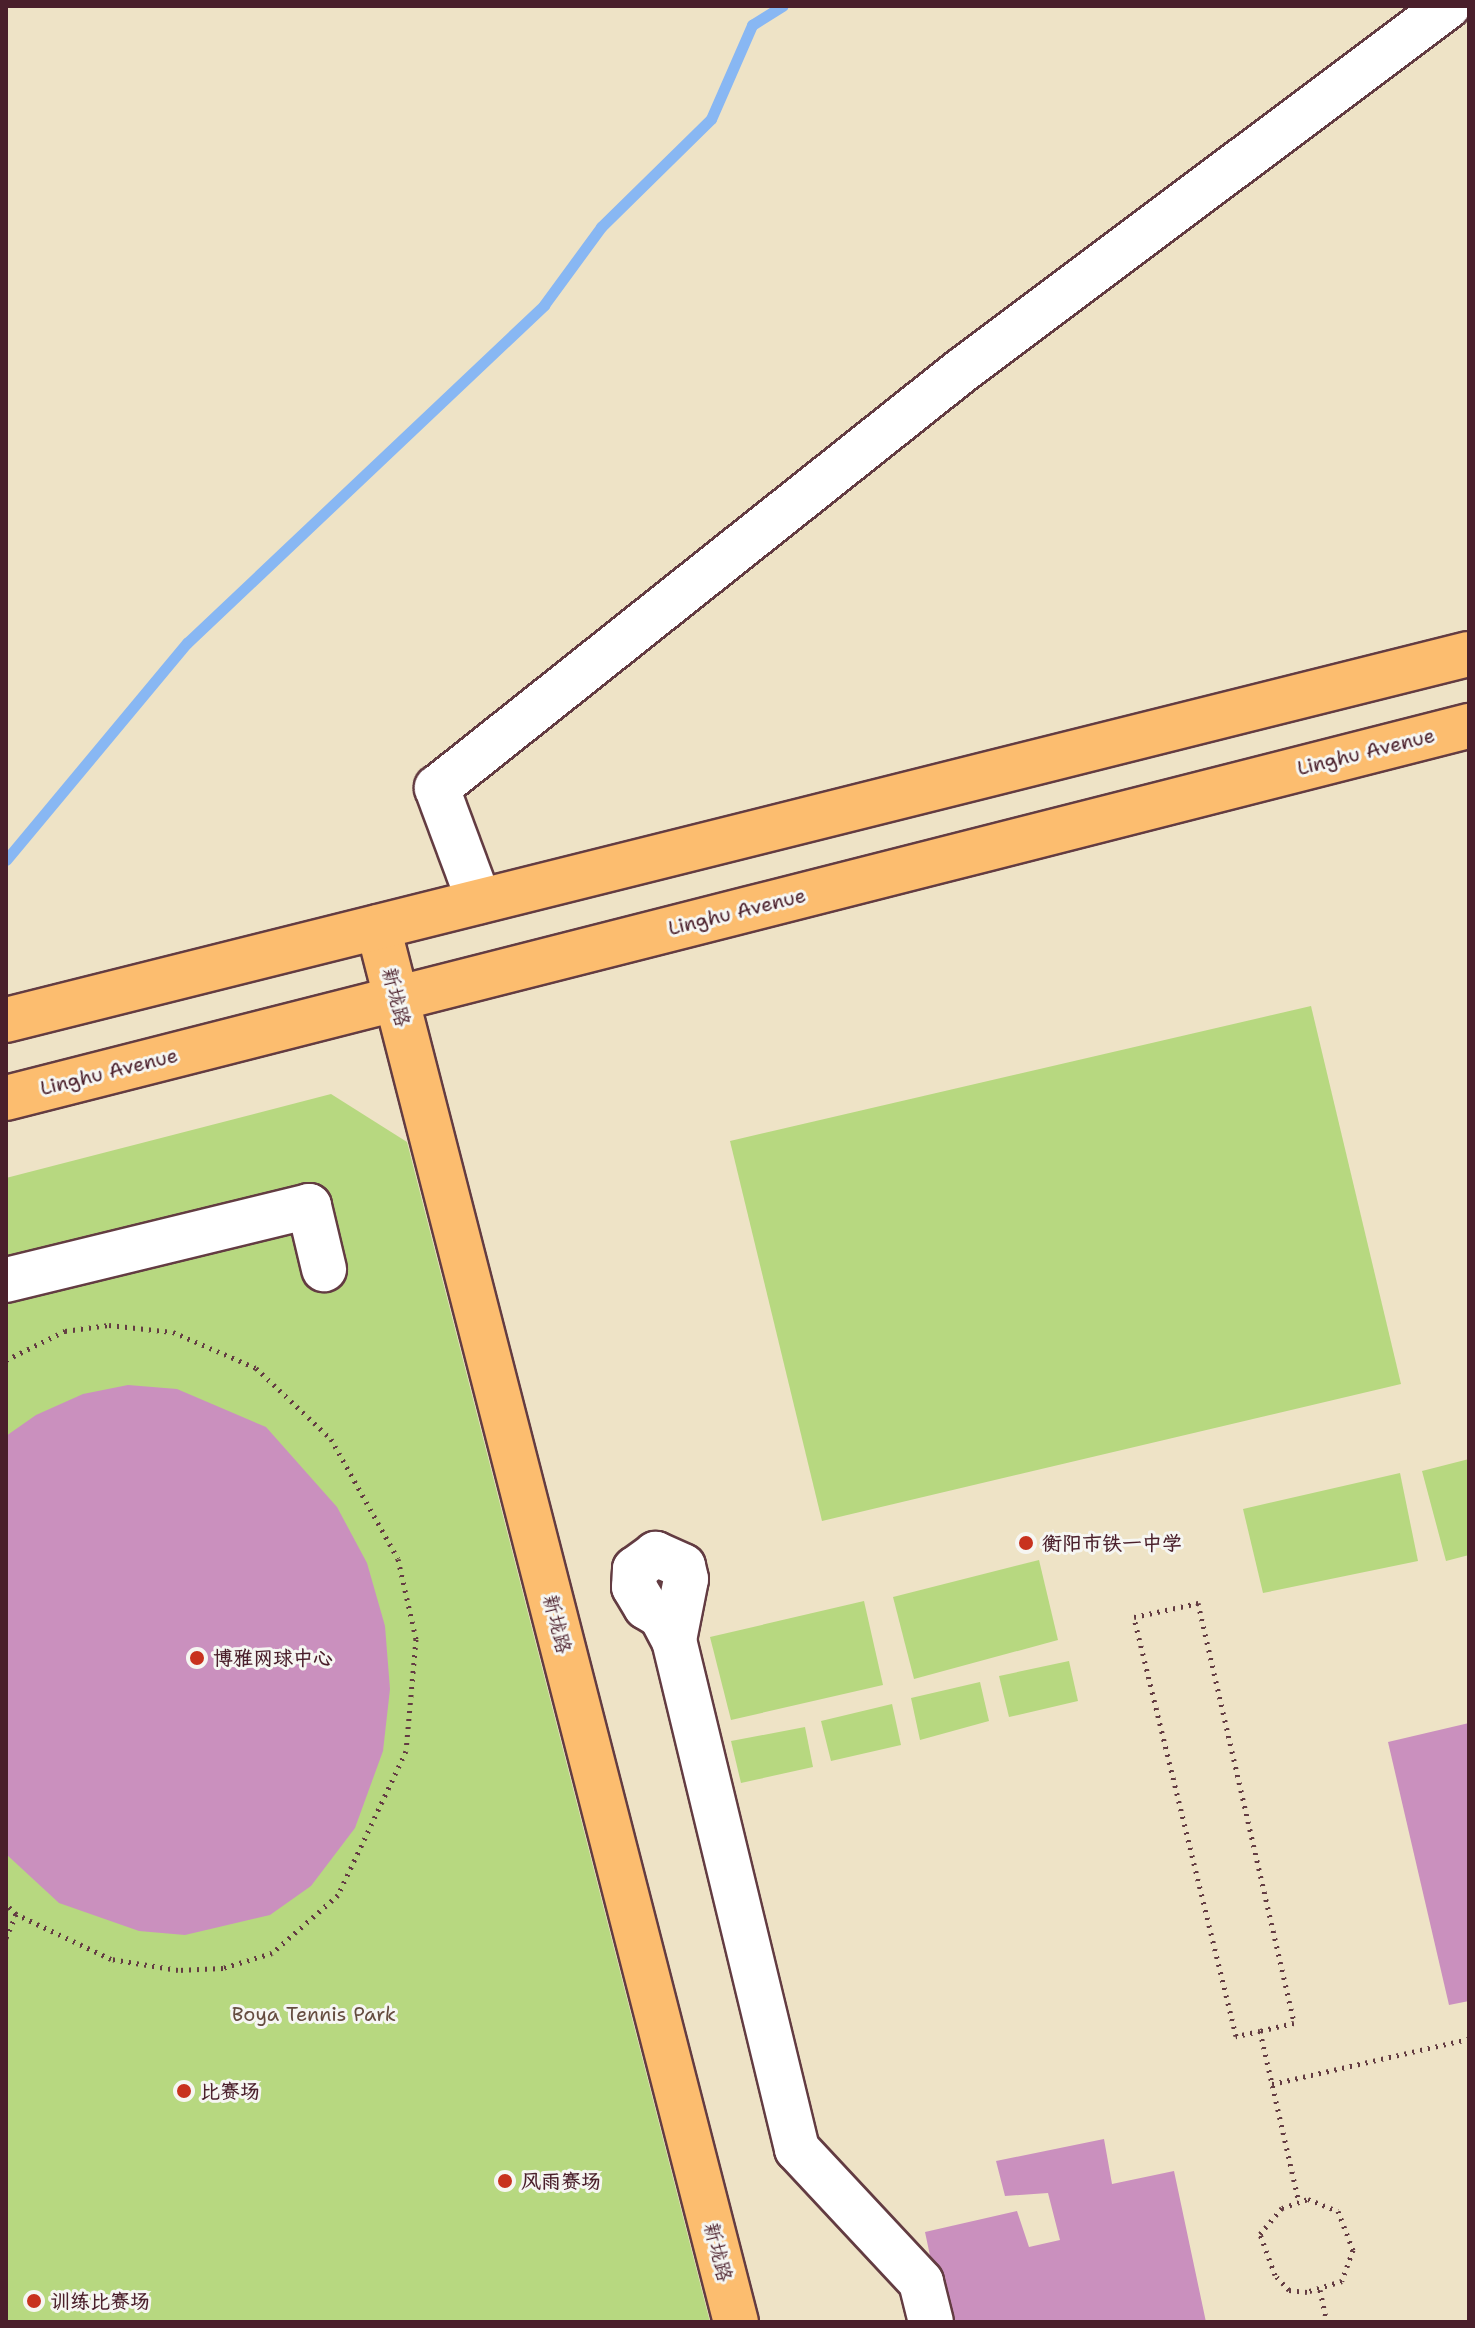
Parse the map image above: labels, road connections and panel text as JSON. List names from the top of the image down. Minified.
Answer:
{"streets":{"main road":["Linghu Avenue","新垅路"]},"crossings":[["Linghu Avenue","新垅路"]],"parks":["Boya Tennis Park"],"places":["衡阳市铁一中学","博雅网球中心","比赛场","风雨赛场","训练比赛场"]}
